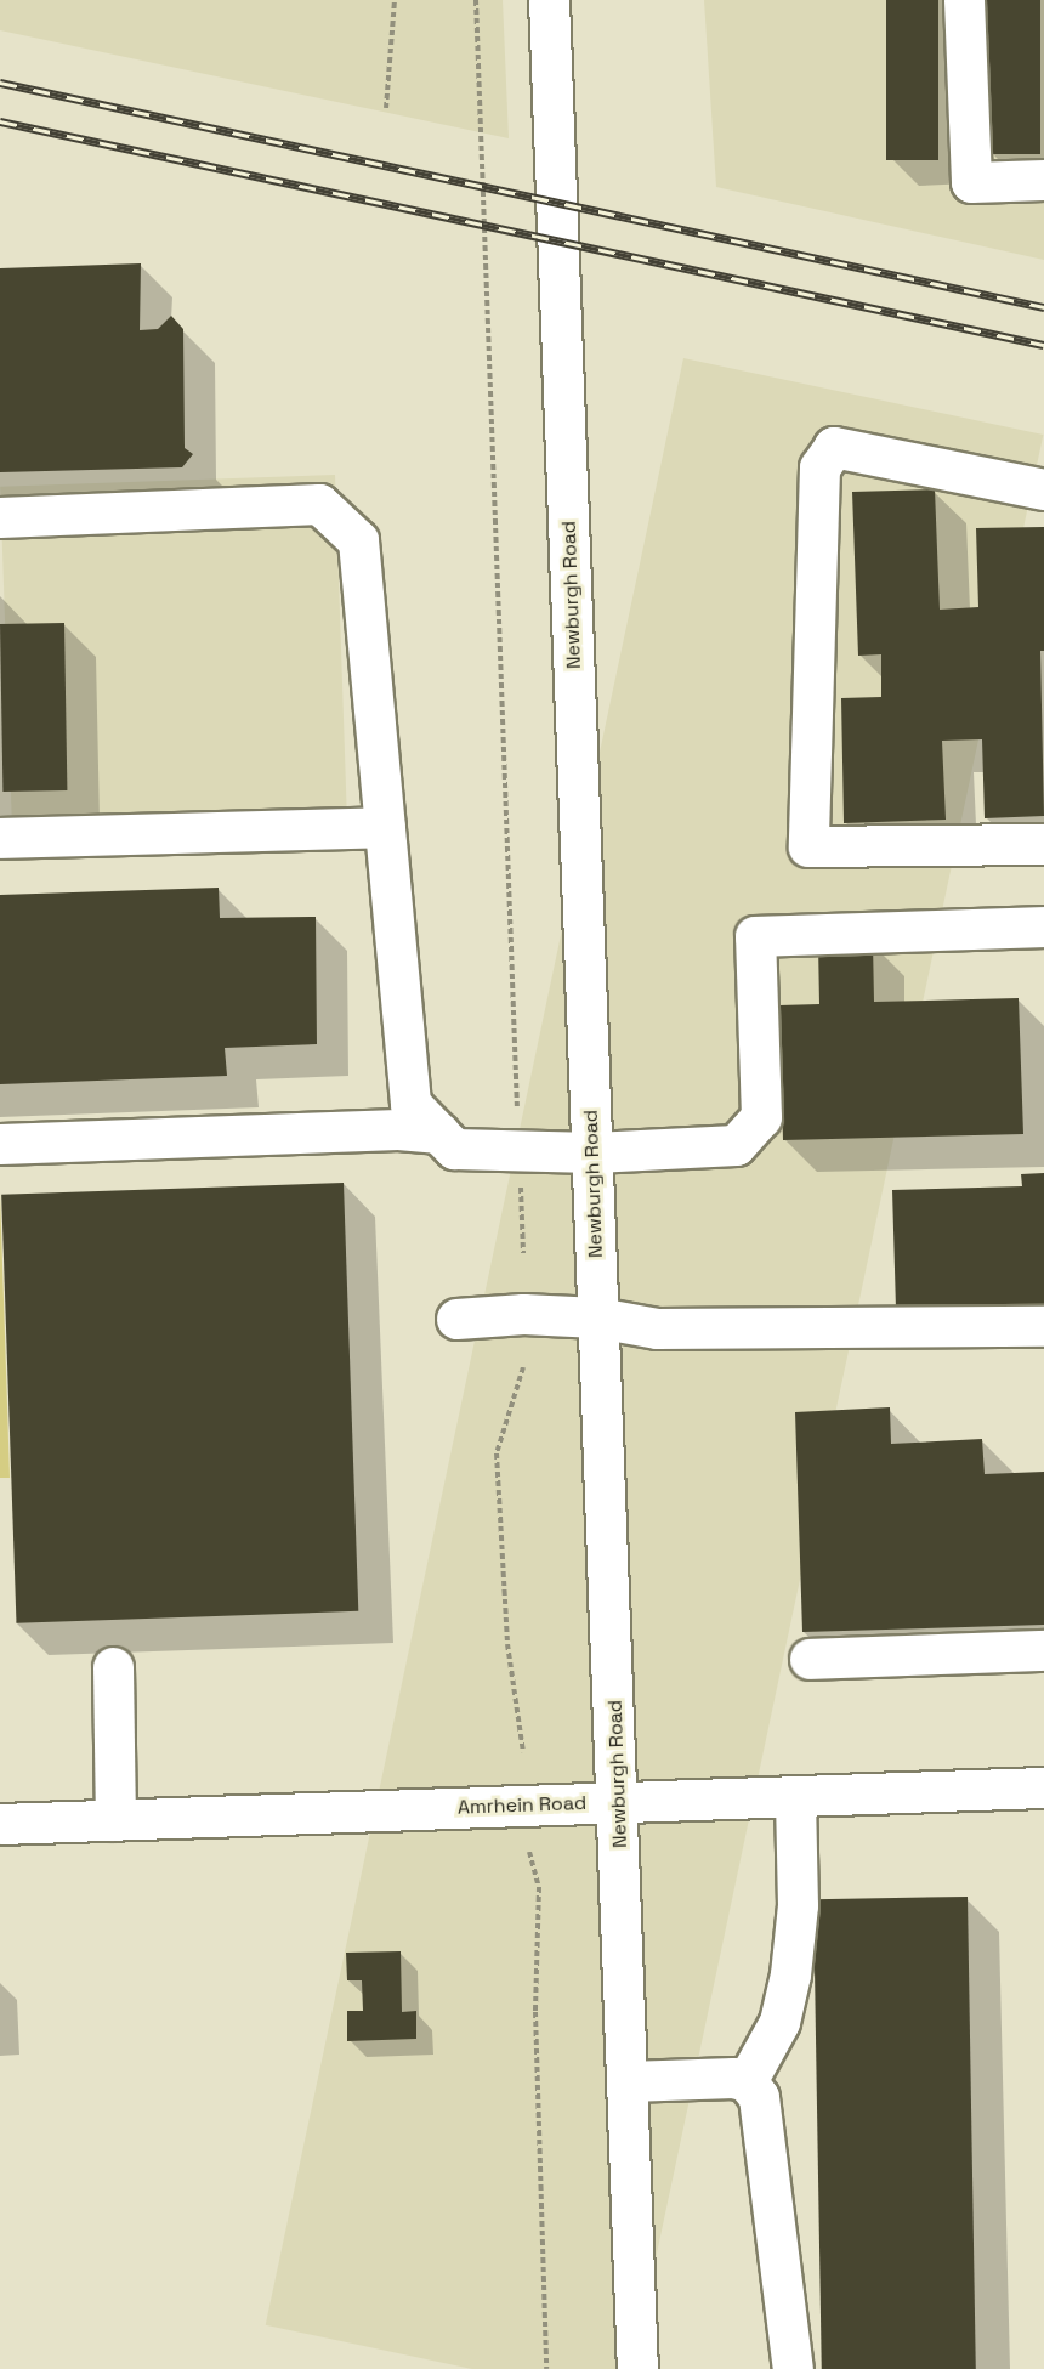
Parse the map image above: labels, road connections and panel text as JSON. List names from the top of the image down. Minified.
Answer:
{"streets":{"main road":["Newburgh Road","Amrhein Road"]},"crossings":[["Newburgh Road","Amrhein Road"]]}
